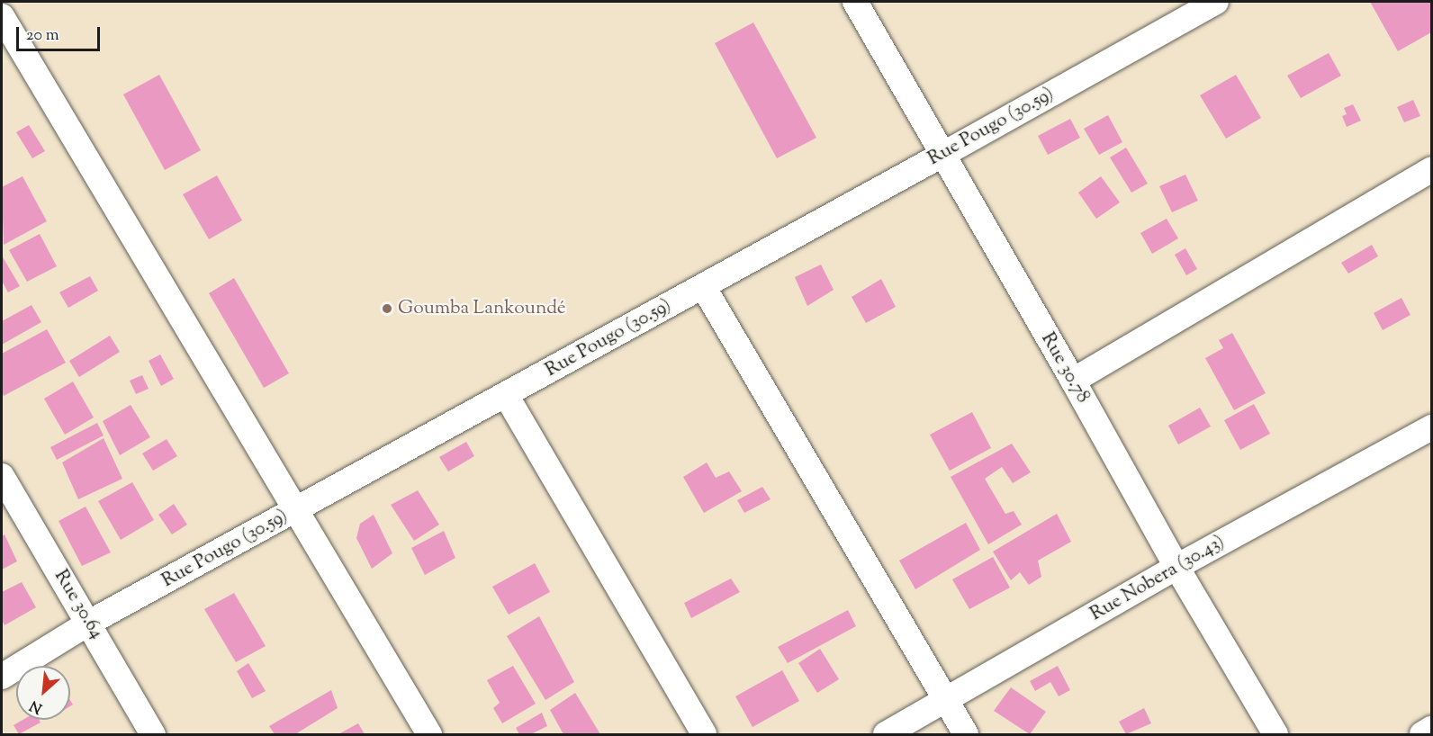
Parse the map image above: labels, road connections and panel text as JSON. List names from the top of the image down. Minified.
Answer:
{"streets":{"street":["Rue Pougo (30.59)","Rue 30.78","Rue Nobera (30.43)","Rue 30.64"]},"crossings":[["Rue Pougo (30.59)","Rue 30.78"],["Rue Pougo (30.59)","Rue 30.64"],["Rue 30.78","Rue Nobera (30.43)"]],"places":["Goumba Lankoundé"],"scale_bar":"20 m","north":"bottom left"}
